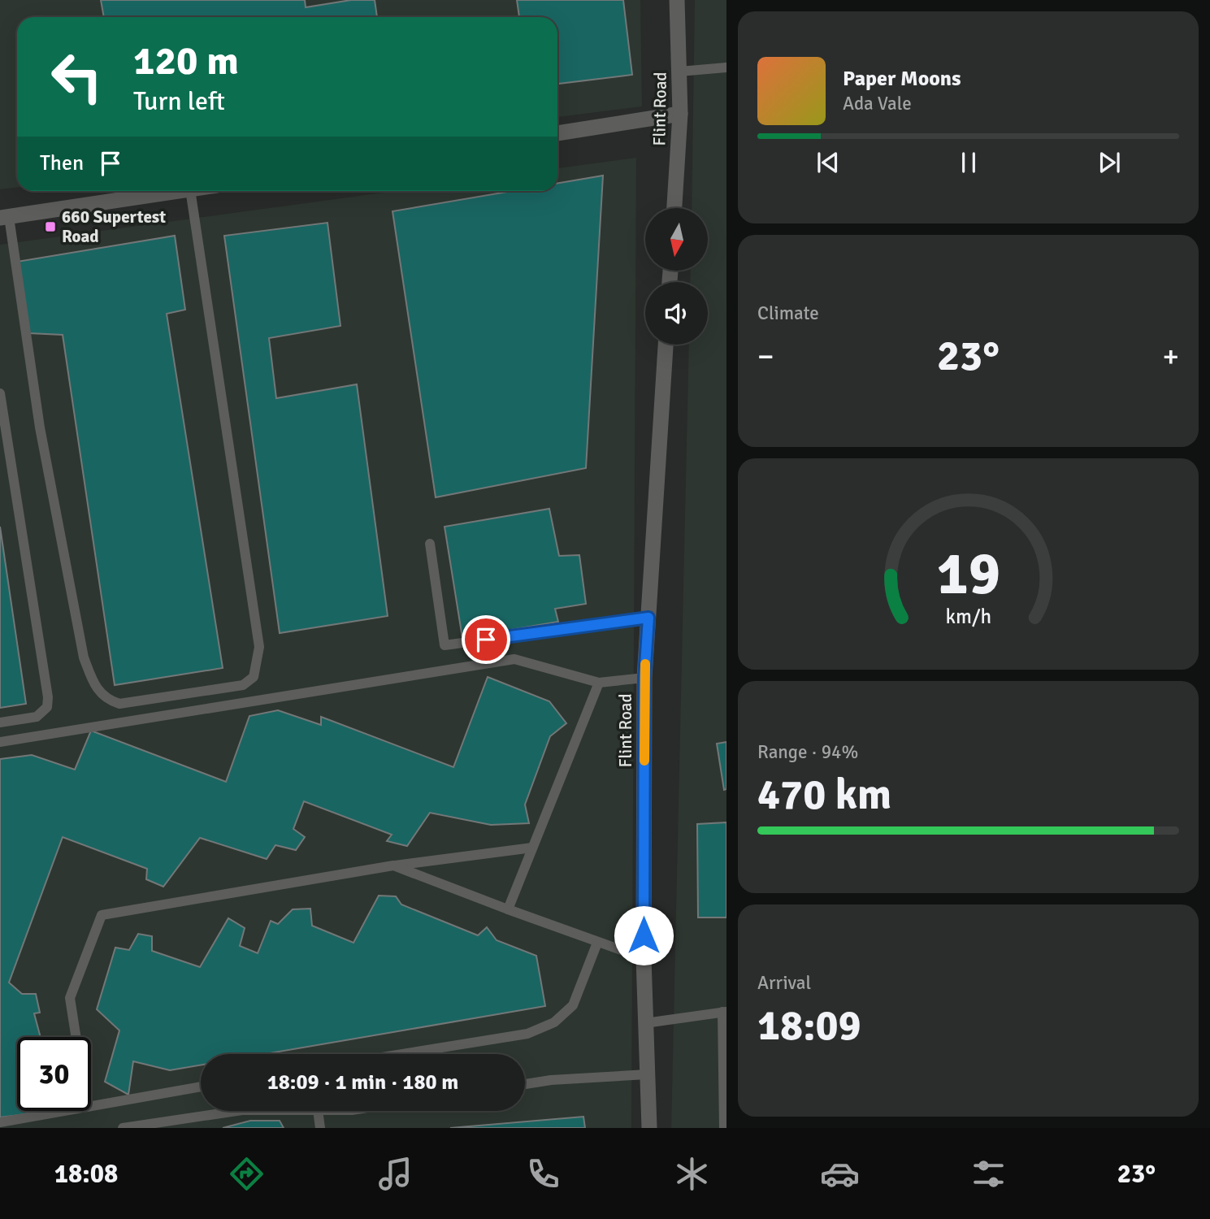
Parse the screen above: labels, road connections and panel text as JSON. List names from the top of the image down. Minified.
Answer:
{"streets":{"street":["Flint Road"]},"places":{"transit":["660 Supertest Road"]},"north":"bottom","page":{"turn":["120 m","Turn left"],"song":["Paper Moons","Ada Vale"],"then":"Then","tile":["Climate",["Range · 94%","470 km"],["Arrival","18:09"]],"heat":["−","23°","+"],"limit":"30","trip":"18:09 · 1 min · 180 m","tabs":["18:08","23°"],"gauge":["19","km/h"]}}
